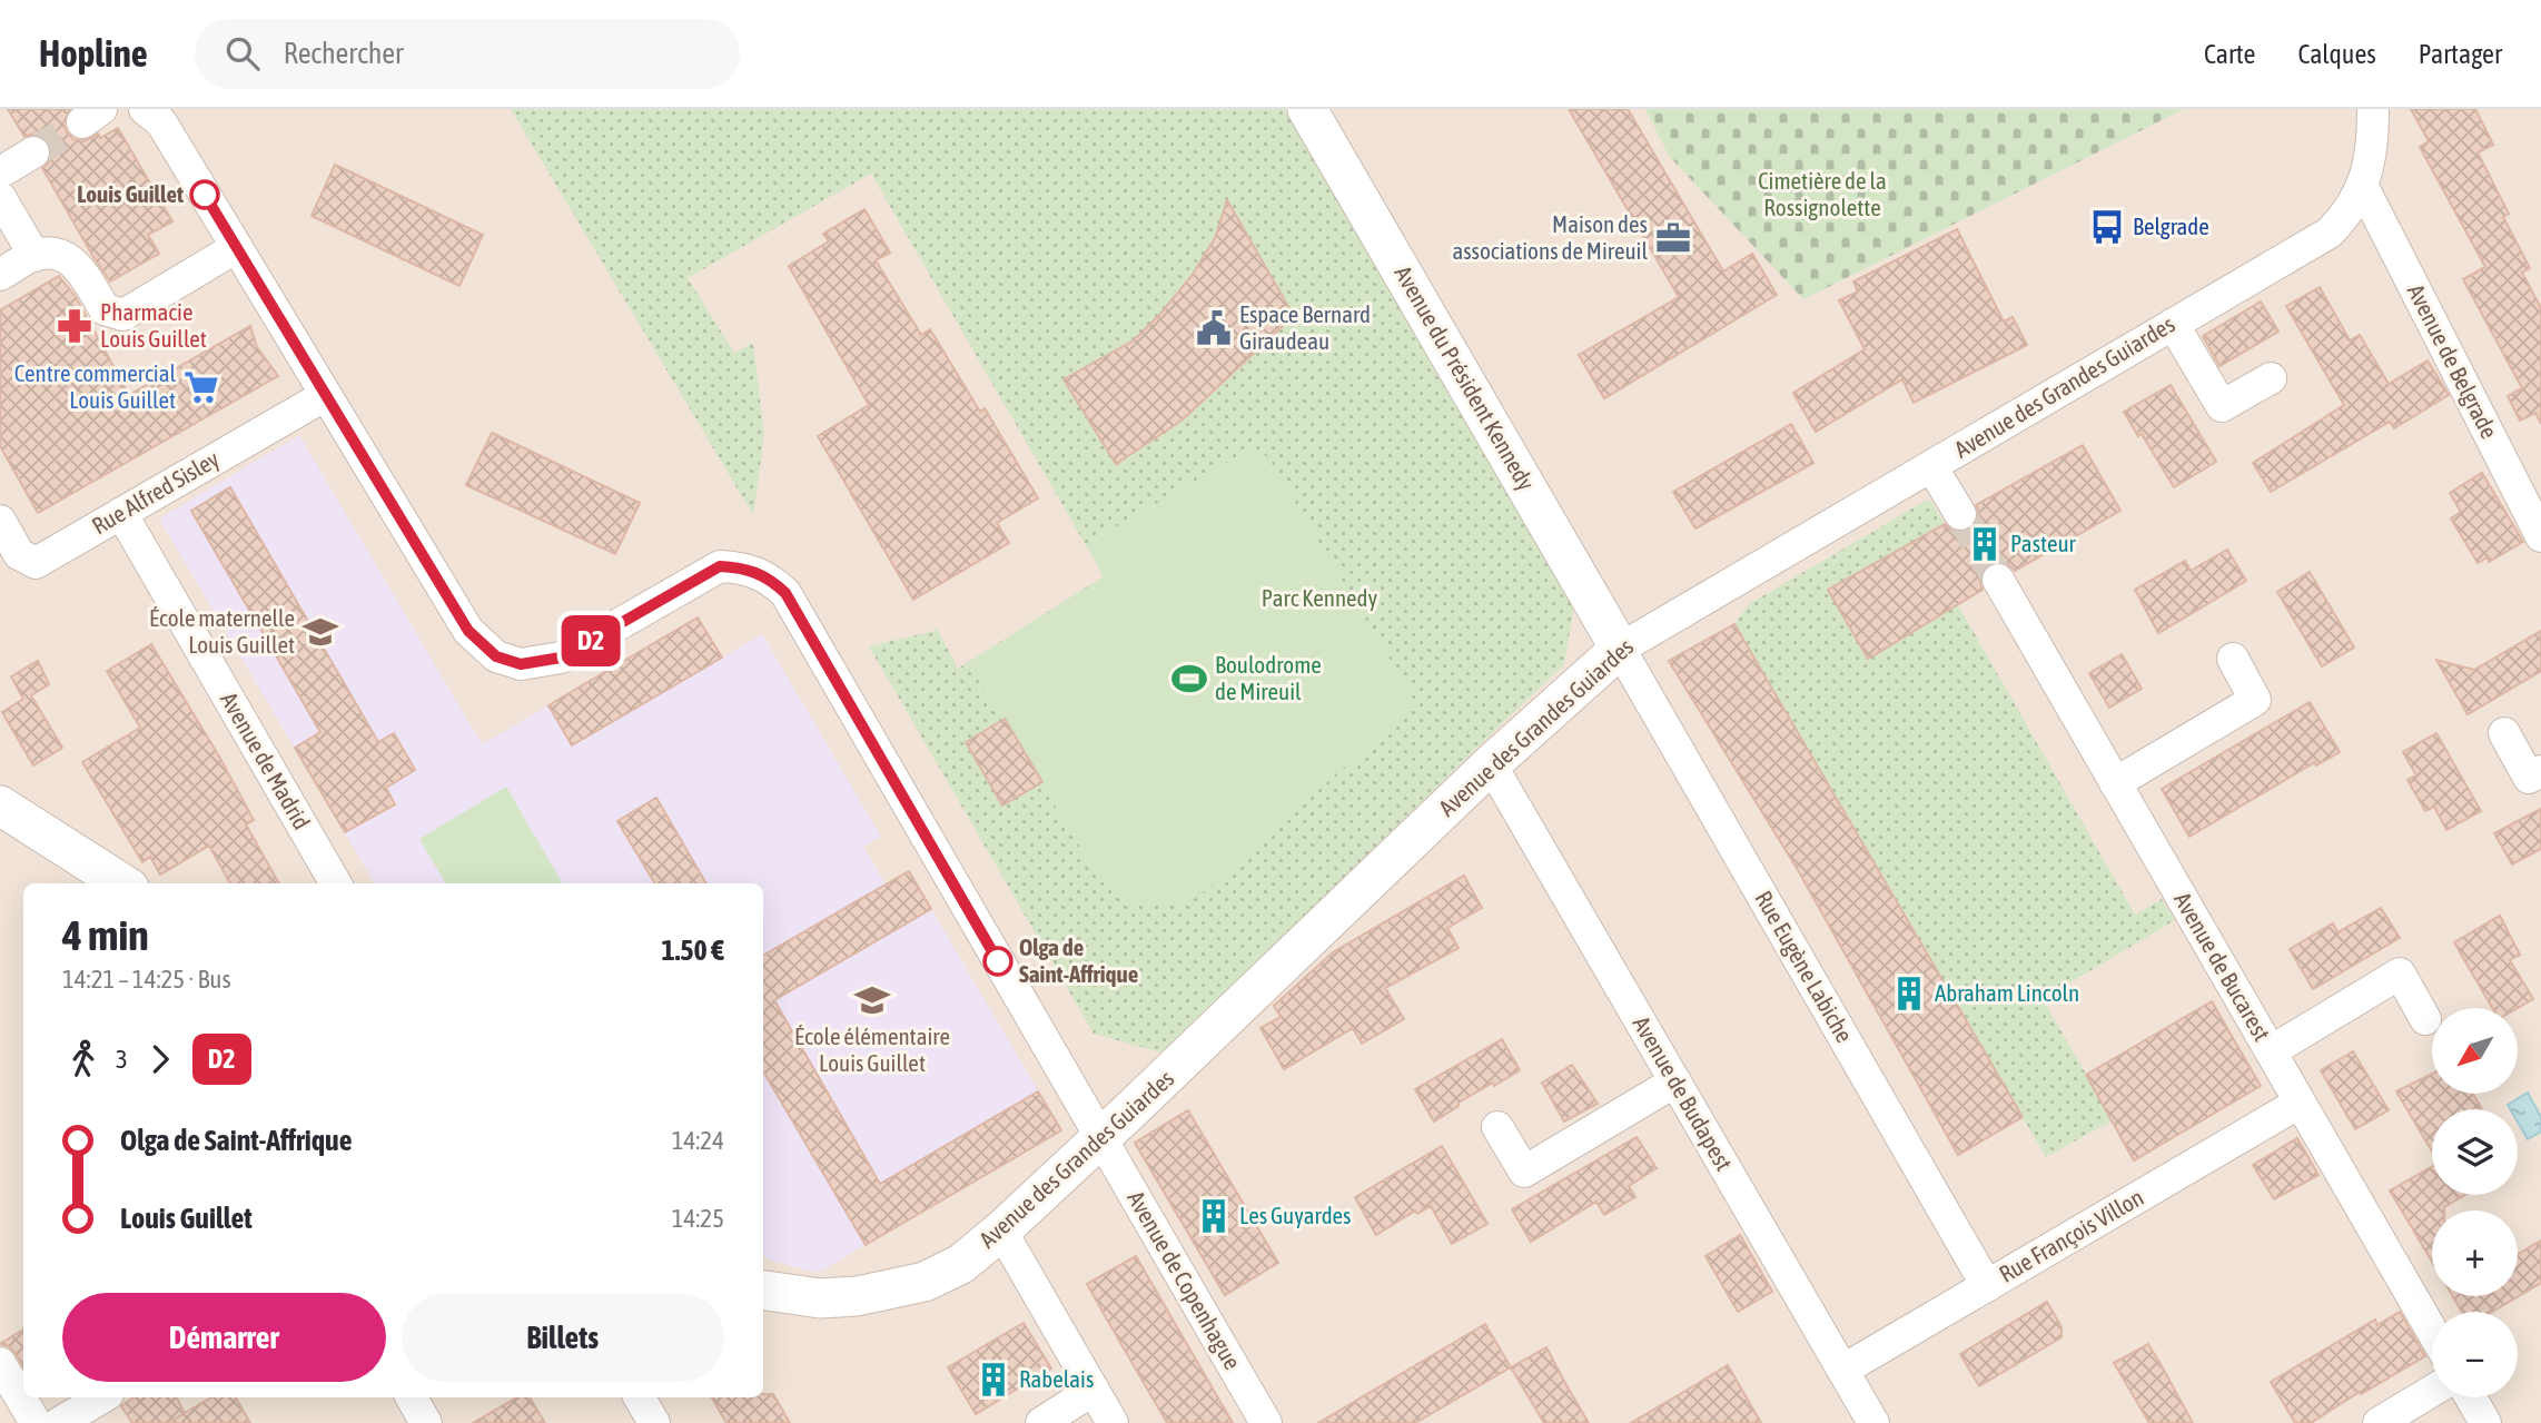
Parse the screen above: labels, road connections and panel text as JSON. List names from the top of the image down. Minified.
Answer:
{"streets":{"street":["Avenue de Belgrade","Avenue du Président Kennedy","Avenue des Grandes Guiardes","Rue Alfred Sisley","Avenue de Madrid","Rue Eugène Labiche","Avenue de Bucarest","Avenue de Budapest","Rue François Villon","Avenue de Copenhague"]},"crossings":[["Avenue de Belgrade","Avenue des Grandes Guiardes"],["Avenue du Président Kennedy","Avenue des Grandes Guiardes"],["Avenue du Président Kennedy","Rue Eugène Labiche"],["Avenue des Grandes Guiardes","Rue Eugène Labiche"],["Avenue des Grandes Guiardes","Avenue de Budapest"],["Avenue des Grandes Guiardes","Avenue de Copenhague"],["Rue Alfred Sisley","Avenue de Madrid"],["Rue Alfred Sisley","Avenue de Copenhague"],["Rue Eugène Labiche","Rue François Villon"],["Avenue de Bucarest","Rue François Villon"],["Avenue de Budapest","Rue François Villon"]],"parks":["Cimetière de la Rossignolette","Parc Kennedy"],"places":{"other":["Louis Guillet","Olga de Saint-Affrique"],"bus stop":["Belgrade"],"office":["Maison des associations de Mireuil"],"pharmacy":["Pharmacie Louis Guillet"],"public building":["Espace Bernard Giraudeau"],"supermarket":["Centre commercial Louis Guillet"],"building":["Pasteur","Abraham Lincoln","Les Guyardes","Rabelais"],"school or university":["École maternelle Louis Guillet","École élémentaire Louis Guillet"],"sports":["Boulodrome de Mireuil"]},"lines":["bus line D2"],"north":"bottom left","page":{"header":"Hopline","search":"Rechercher","nav":["Carte","Calques","Partager"],"on_map":"D2","heading":["4 min","14:21 – 14:25 · Bus","1.50 €"],"map_buttons":["+","−"],"legs":["3","D2"],"list":[{"name":"Olga de Saint-Affrique","value":"14:24"},{"name":"Louis Guillet","value":"14:25"}],"buttons":["Démarrer","Billets"]}}
